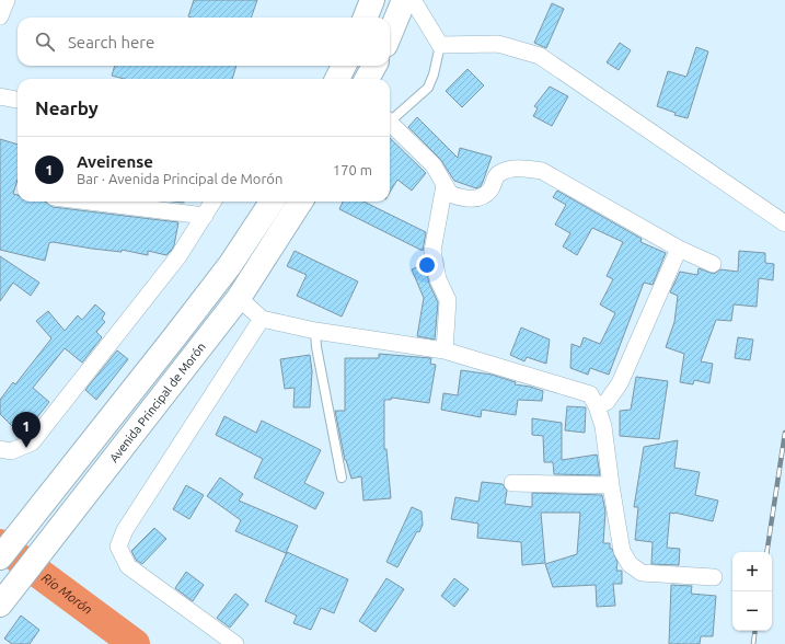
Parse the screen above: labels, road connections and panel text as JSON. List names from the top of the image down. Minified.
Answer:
{"streets":{"main road":["Avenida Principal de Morón"]},"water":["Río Morón"],"page":{"search":"Search here","heading":"Nearby","list":[{"mark":"1","name":"Aveirense","note":"Bar · Avenida Principal de Morón","value":"170 m"}],"pins":"1","map_buttons":["+","−"]}}
